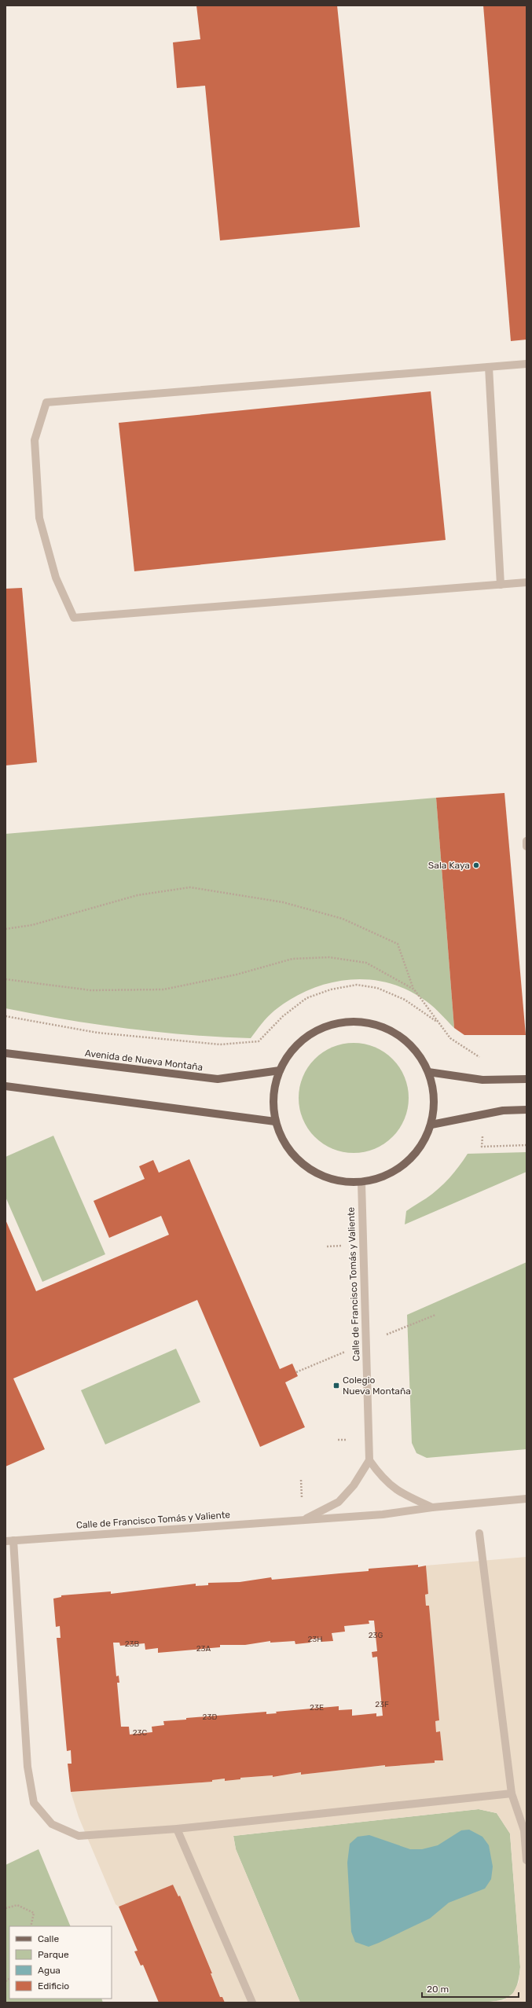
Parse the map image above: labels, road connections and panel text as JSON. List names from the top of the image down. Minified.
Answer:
{"streets":{"main road":["Avenida de Nueva Montaña"],"street":["Calle de Francisco Tomás y Valiente"]},"places":{"other":["Sala Kaya"],"transit":["Colegio Nueva Montaña"]},"house_numbers":["23G","23H","23B","23A","23F","23E","23D","23C"],"legend":["Calle","Parque","Agua","Edificio"],"scale_bar":"20 m"}
